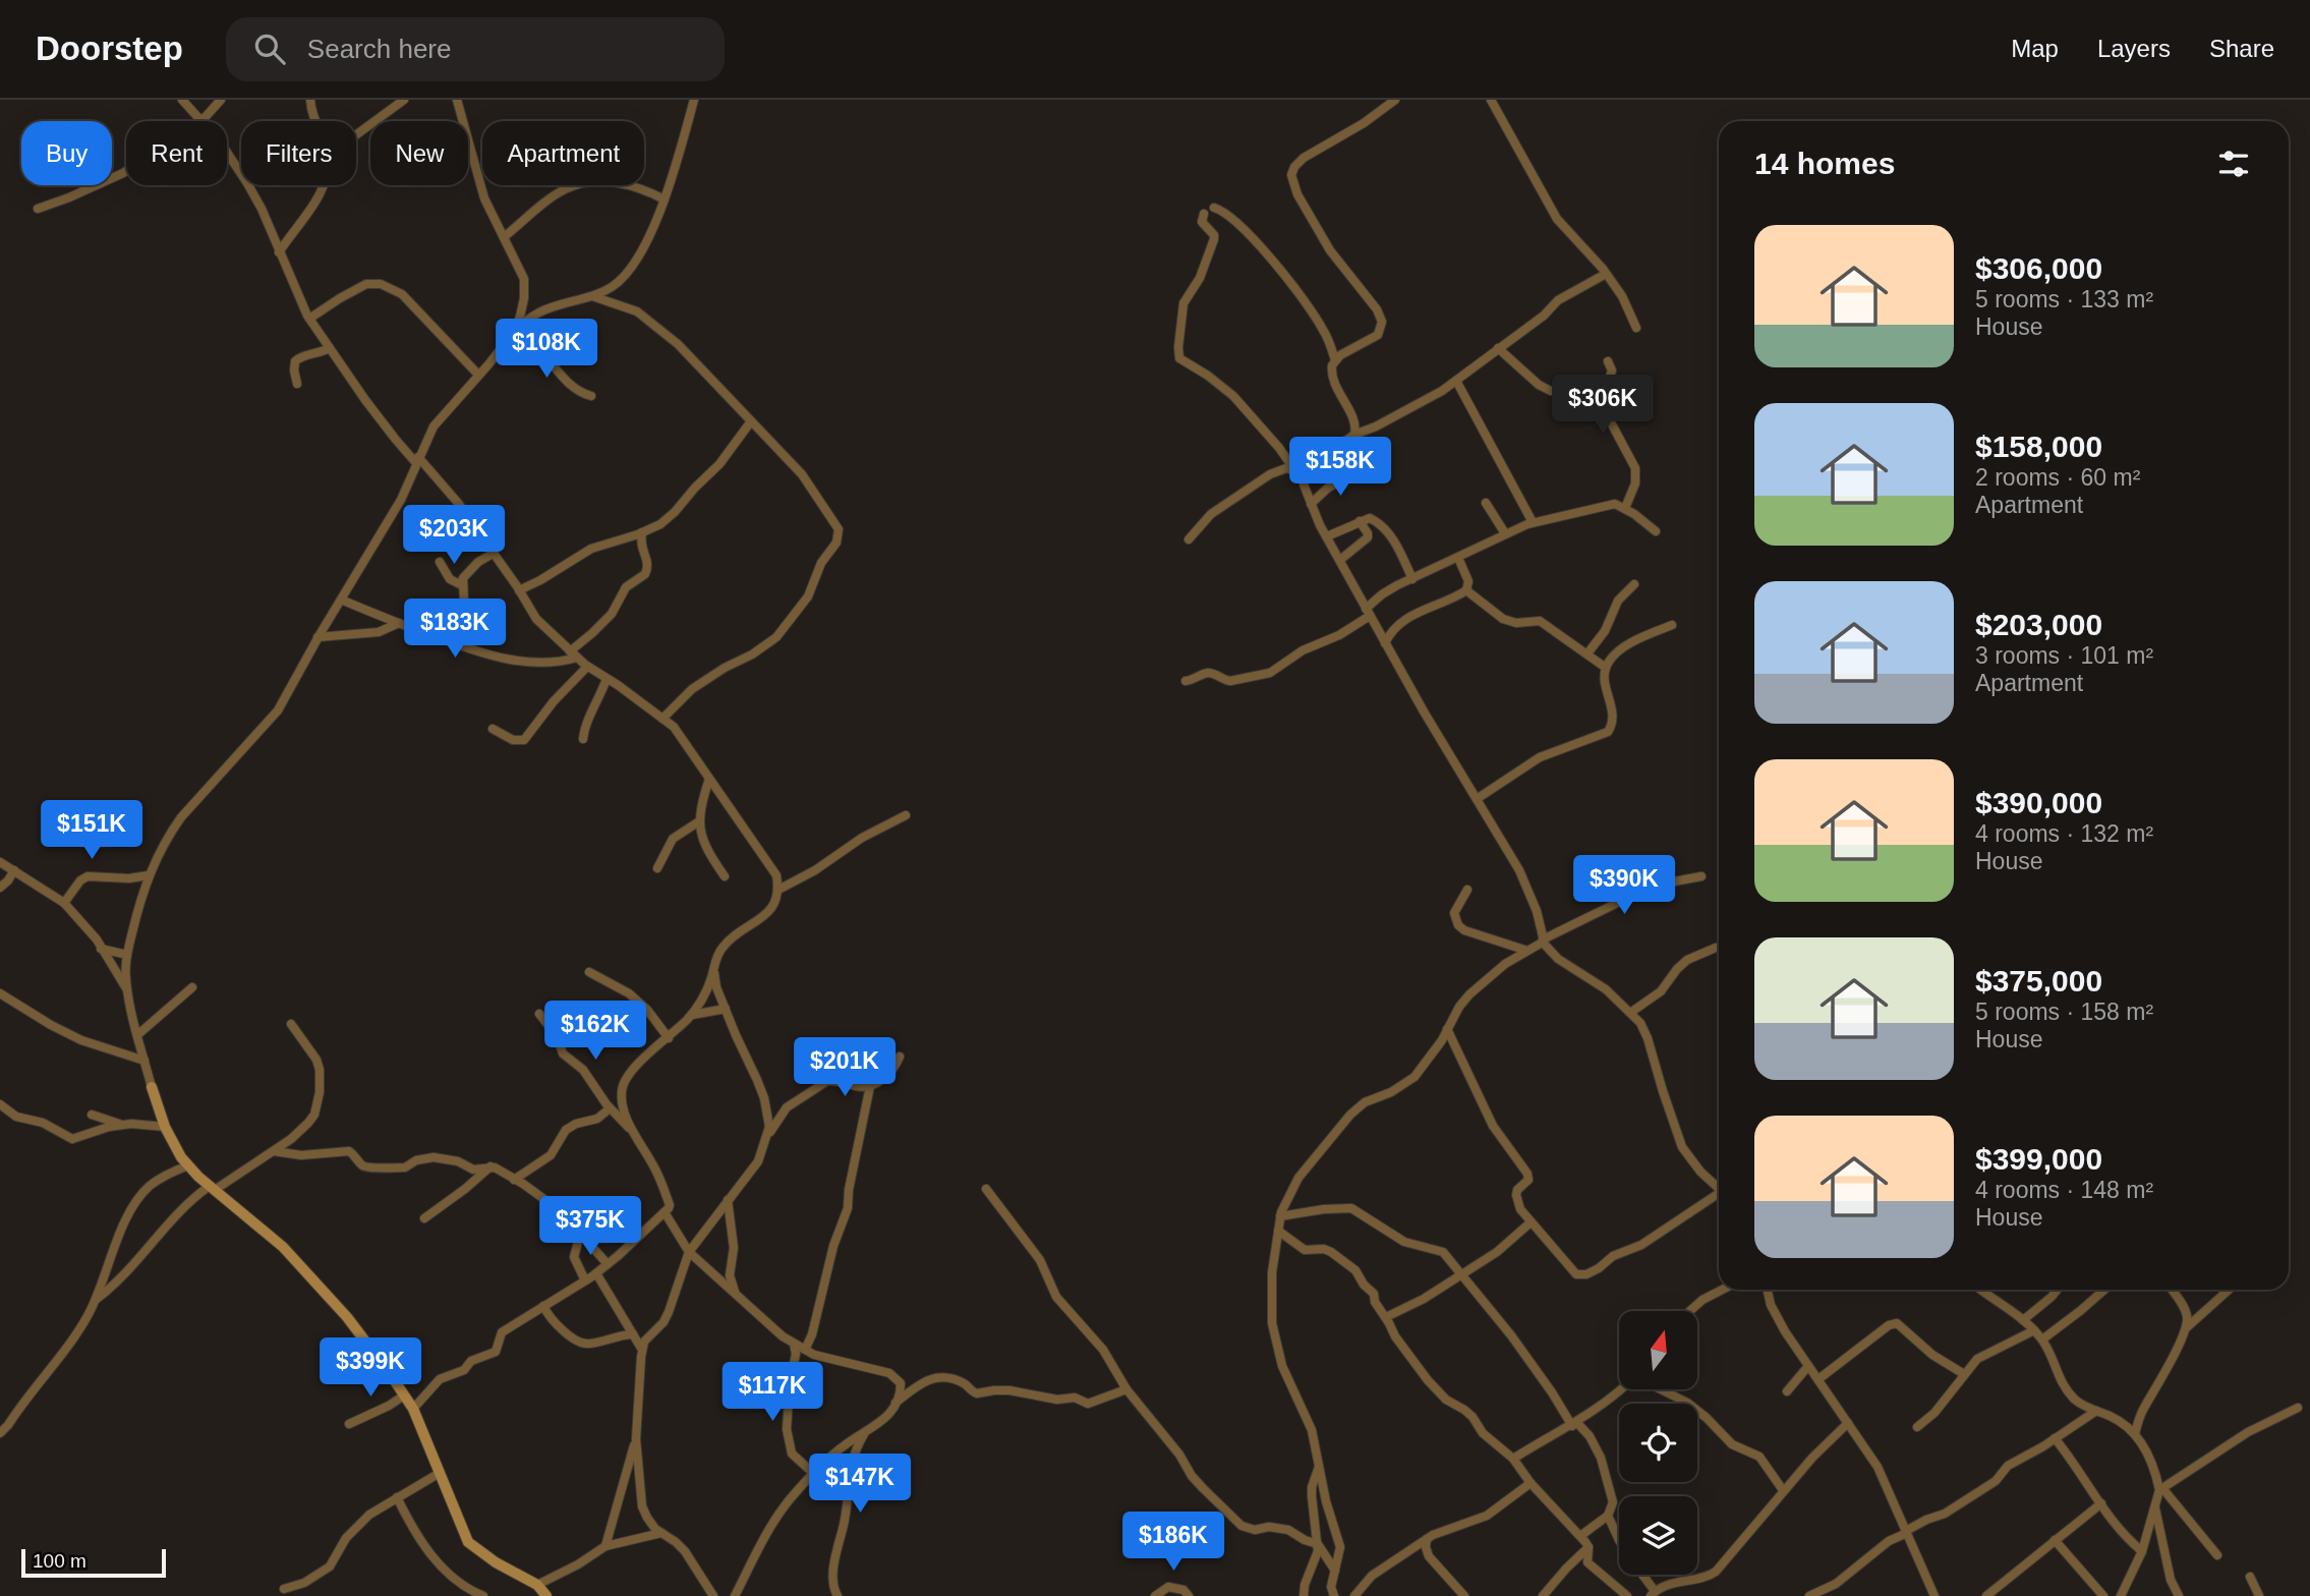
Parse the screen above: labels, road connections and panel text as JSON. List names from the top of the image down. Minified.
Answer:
{"scale_bar":"100 m","north":"top","page":{"header":"Doorstep","search":"Search here","nav":["Map","Layers","Share"],"chip":["Buy","Rent","Filters","New","Apartment"],"heading":"14 homes","list":[{"name":"$306,000","note":"5 rooms · 133 m² · House"},{"name":"$158,000","note":"2 rooms · 60 m² · Apartment"},{"name":"$203,000","note":"3 rooms · 101 m² · Apartment"},{"name":"$390,000","note":"4 rooms · 132 m² · House"},{"name":"$375,000","note":"5 rooms · 158 m² · House"},{"name":"$399,000","note":"4 rooms · 148 m² · House"}],"price":["$108K","$306K","$158K","$203K","$183K","$151K","$390K","$162K","$201K","$375K","$399K","$117K","$147K","$186K"],"scale":"100 m"}}
